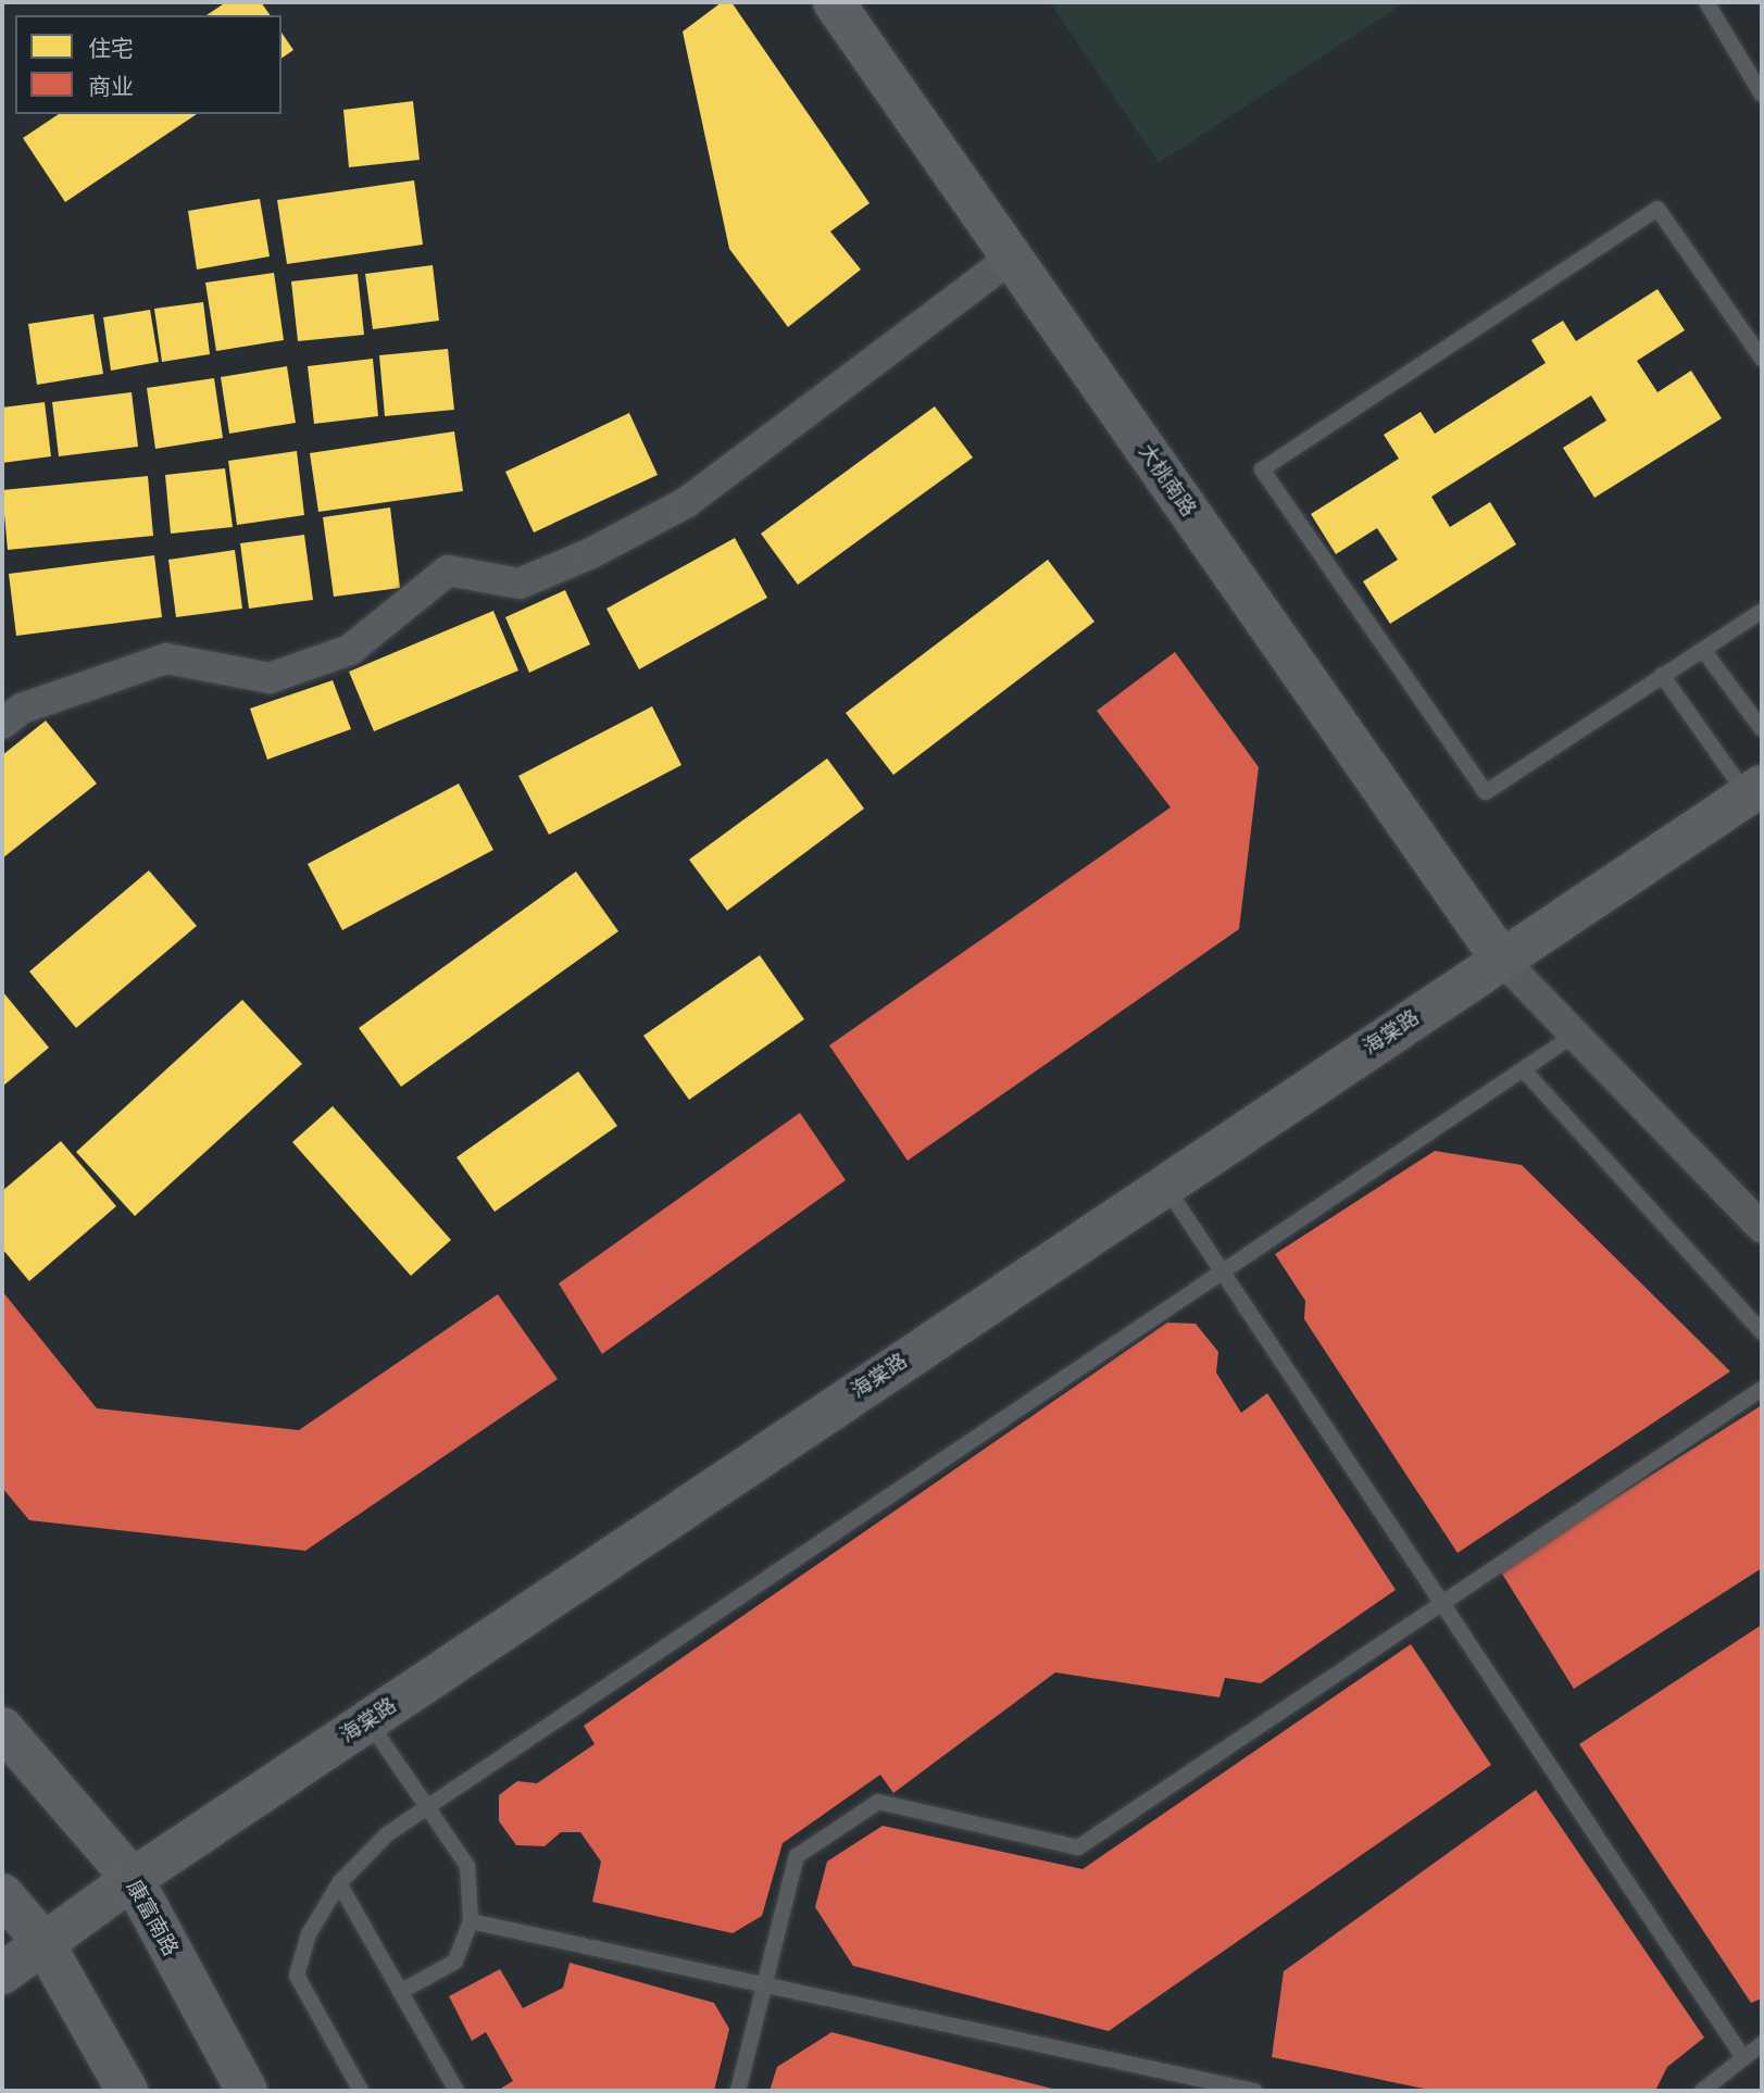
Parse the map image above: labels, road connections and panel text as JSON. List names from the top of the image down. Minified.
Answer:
{"streets":{"street":["大桃南路","海棠路","康富南路"]},"crossings":[["大桃南路","海棠路"],["海棠路","康富南路"]],"legend":["住宅","商业"]}
